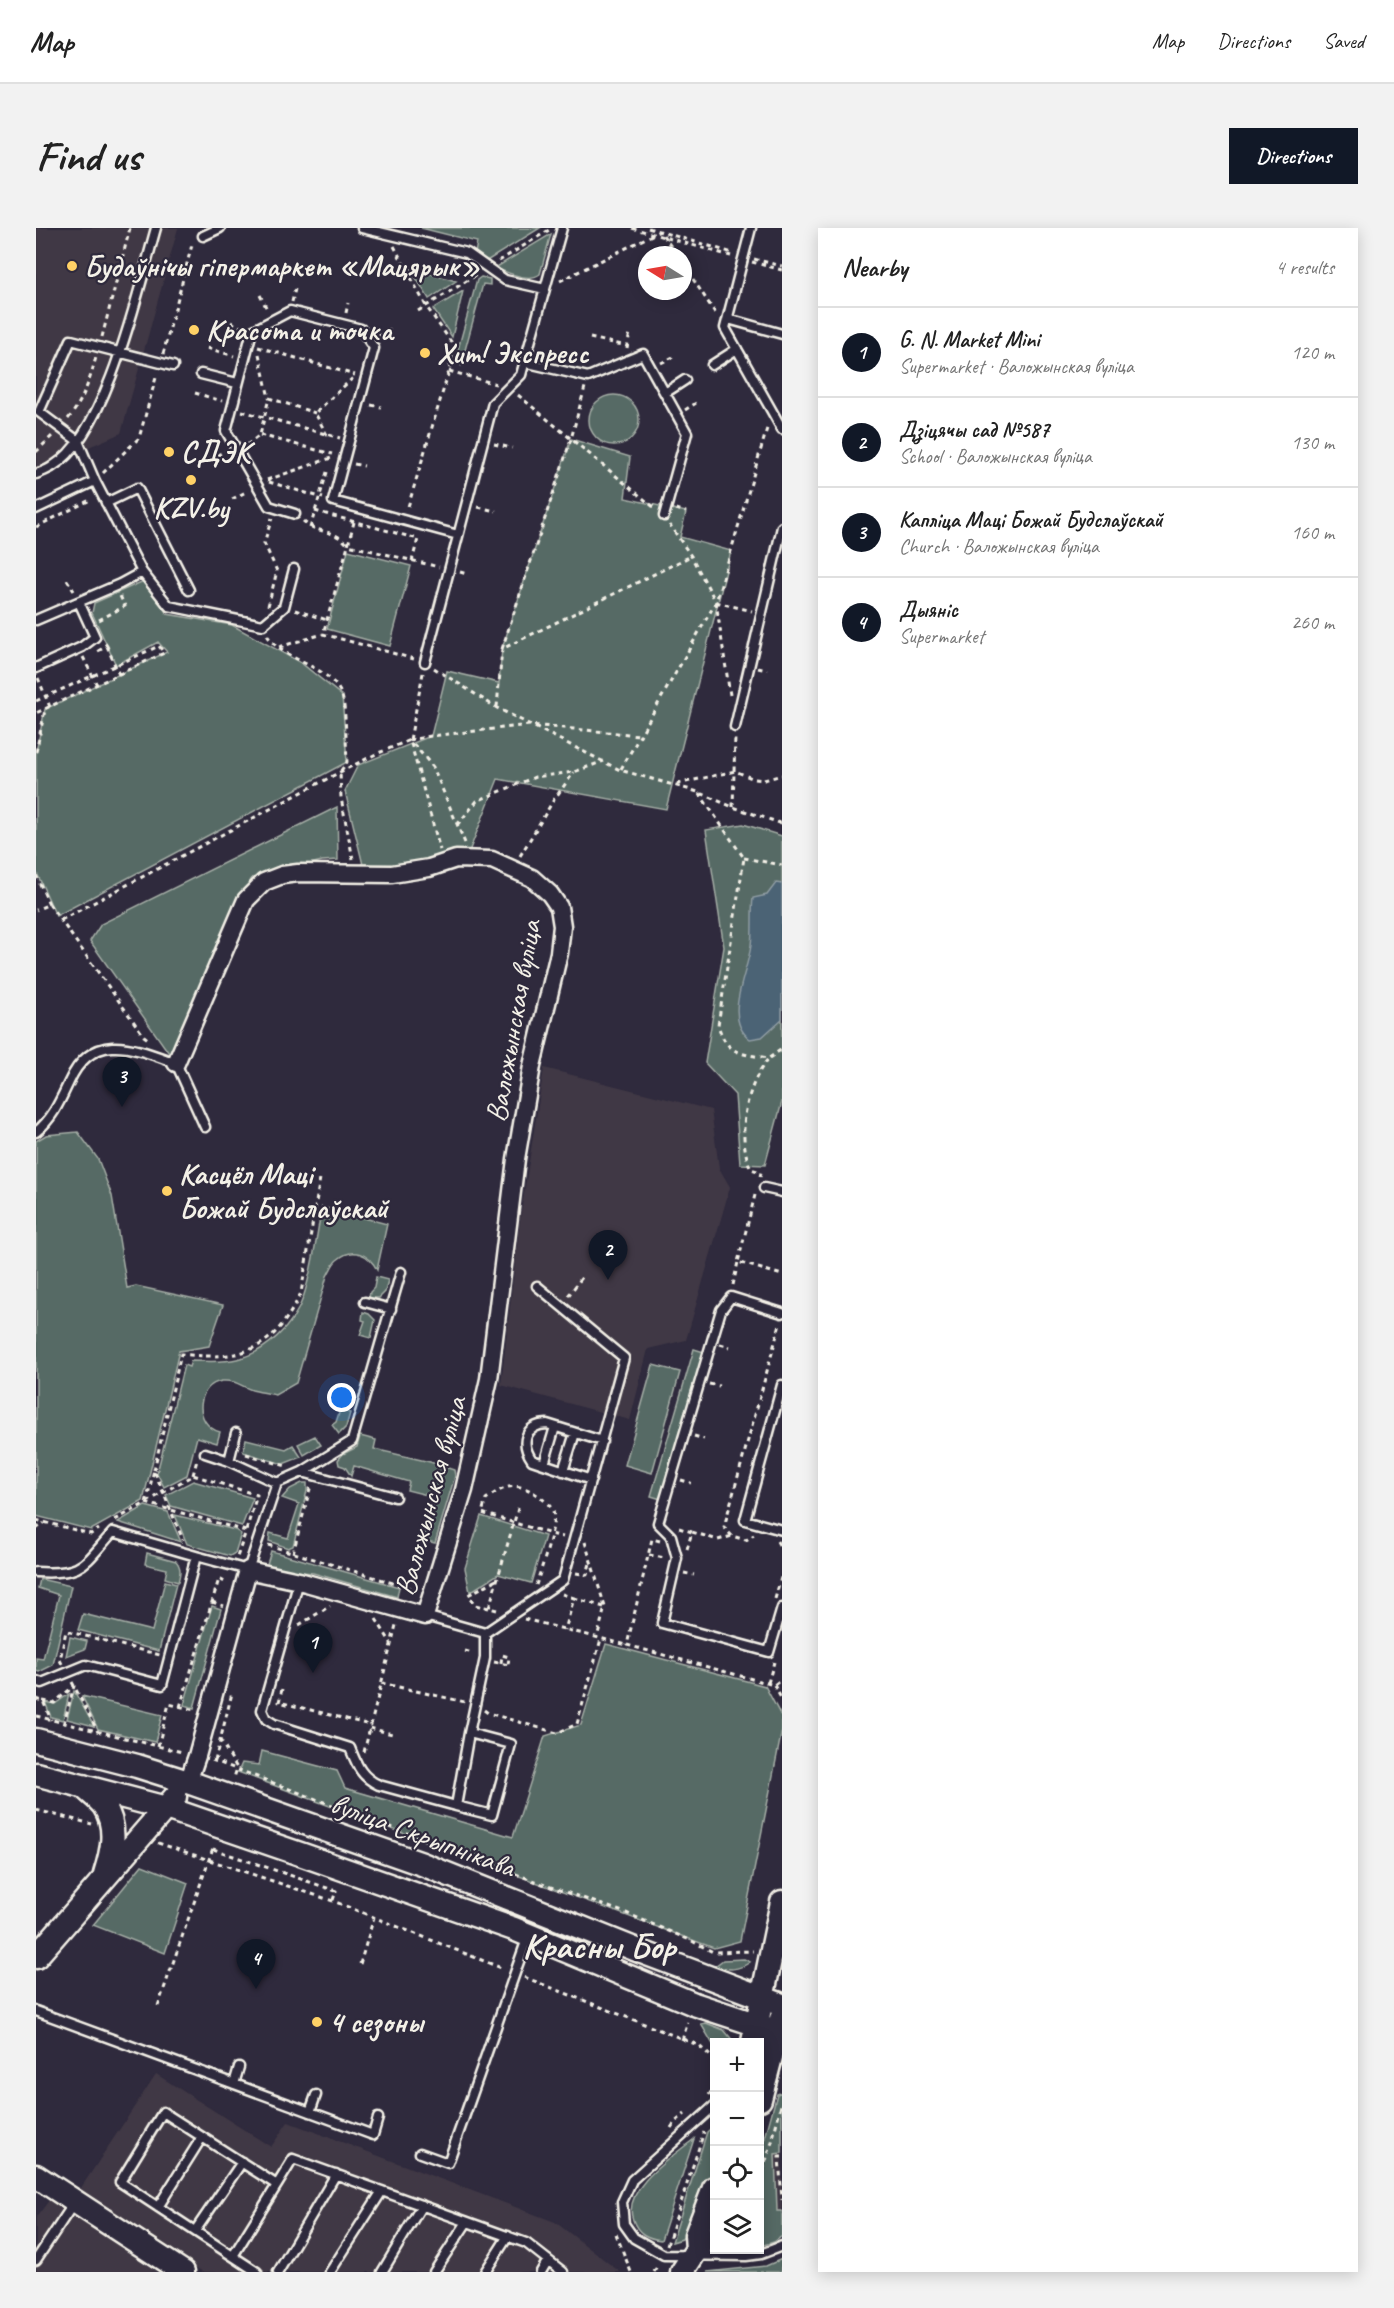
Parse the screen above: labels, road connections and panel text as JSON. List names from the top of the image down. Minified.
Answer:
{"streets":{"main road":["вуліца Скрыпнікава"],"street":["Валожынская вуліца"]},"districts":["Красны Бор"],"places":["Будаўнічы гіпермаркет «Мацярык»","Красота и точка","Хит! Экспресс","СДЭК","KZV.by","Касцёл Маці Божай Будслаўскай","4 сезоны"],"north":"left","page":{"header":"Map","nav":["Map","Directions","Saved"],"buttons":"Directions","title":"Find us","heading":["Nearby","4 results"],"list":[{"mark":"1","name":"G. N. Market Mini","note":"Supermarket · Валожынская вуліца","value":"120 m"},{"mark":"2","name":"Дзіцячы сад №587","note":"School · Валожынская вуліца","value":"130 m"},{"mark":"3","name":"Капліца Маці Божай Будслаўскай","note":"Church · Валожынская вуліца","value":"160 m"},{"mark":"4","name":"Дыяніс","note":"Supermarket","value":"260 m"}],"pins":["3","2","1","4"],"map_buttons":["+","−"]}}
